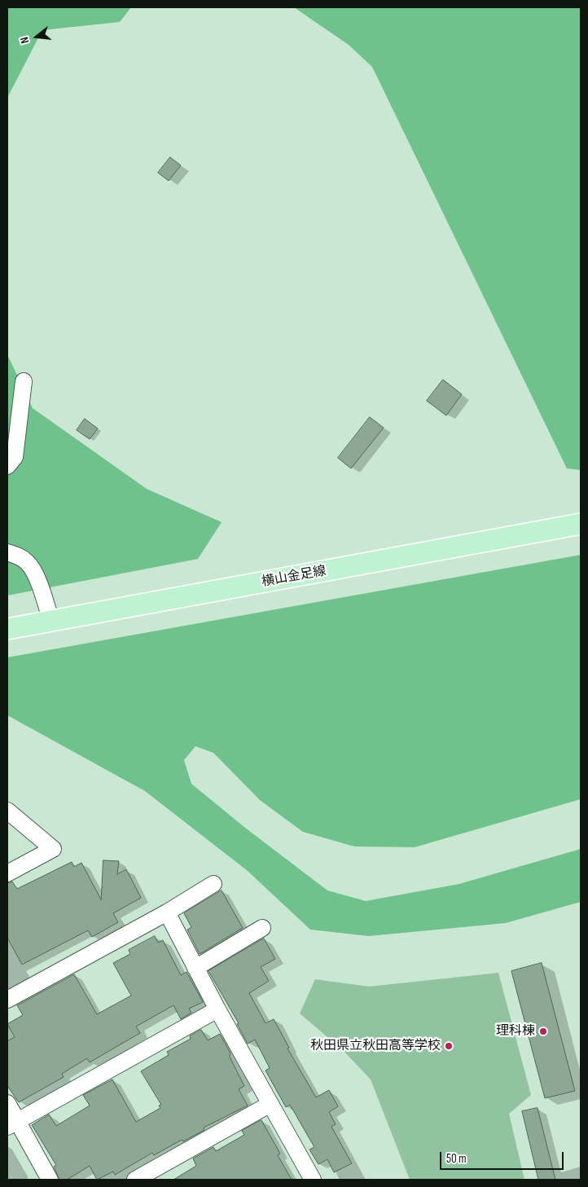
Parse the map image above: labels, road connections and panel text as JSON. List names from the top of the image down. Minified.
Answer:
{"streets":{"main road":["横山金足線"]},"places":["理科棟","秋田県立秋田高等学校"],"scale_bar":"50 m","north":"left"}
